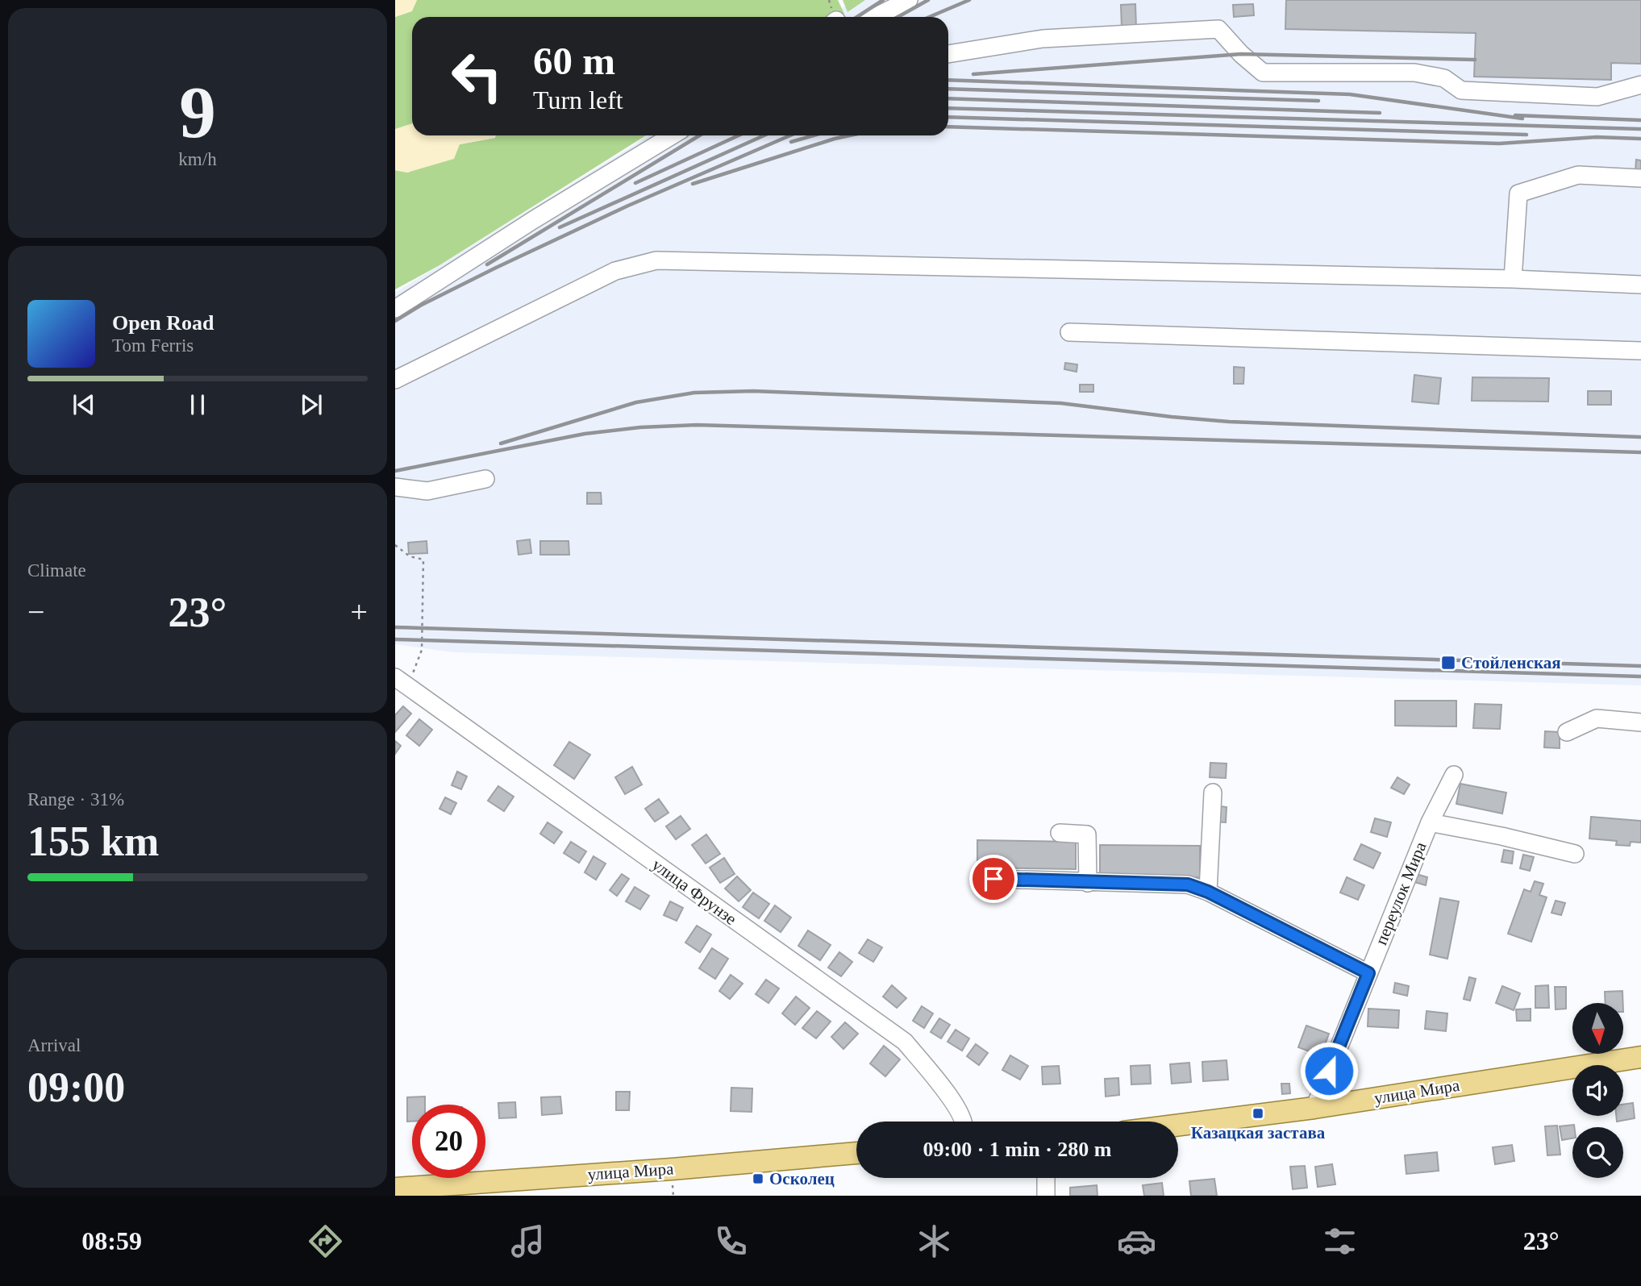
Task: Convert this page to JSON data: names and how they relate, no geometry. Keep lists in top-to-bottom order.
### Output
{
  "streets": {
    "main road": ["улица Мира"],
    "street": ["улица Фрунзе", "переулок Мира"]
  },
  "crossings": [
    ["переулок Мира", "улица Мира"]
  ],
  "places": {
    "transit": ["Стойленская", "Казацкая застава", "Осколец"]
  },
  "north": "bottom",
  "page": {
    "tile": [
      ["9", "km/h"],
      "Climate",
      ["Range · 31%", "155 km"],
      ["Arrival", "09:00"]
    ],
    "turn": ["60 m", "Turn left"],
    "song": ["Open Road", "Tom Ferris"],
    "heat": ["−", "23°", "+"],
    "limit": "20",
    "trip": "09:00 · 1 min · 280 m",
    "tabs": ["08:59", "23°"]
  }
}
